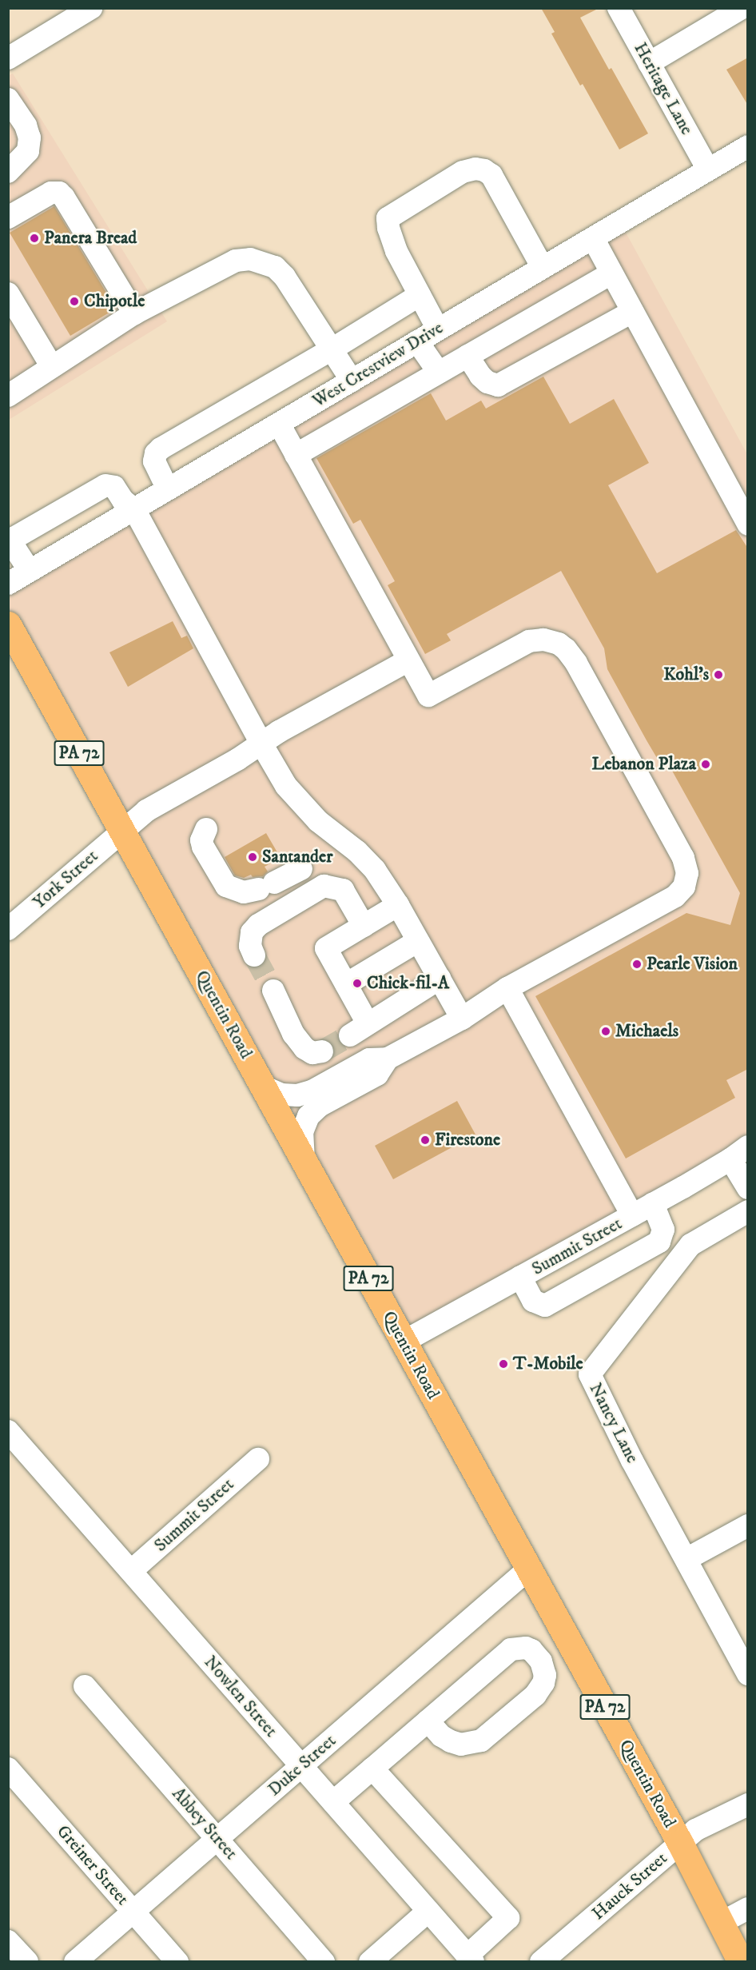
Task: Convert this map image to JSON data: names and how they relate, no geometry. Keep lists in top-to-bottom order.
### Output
{
  "streets": {
    "highway": ["PA 72", "Quentin Road"],
    "street": [
      "Heritage Lane",
      "West Crestview Drive",
      "York Street",
      "Summit Street",
      "Nancy Lane",
      "Nowlen Street",
      "Duke Street",
      "Abbey Street",
      "Greiner Street",
      "Hauck Street"
    ]
  },
  "crossings": [
    ["Heritage Lane", "West Crestview Drive"],
    ["York Street", "Quentin Road"],
    ["Quentin Road", "Summit Street"],
    ["Quentin Road", "Duke Street"],
    ["Quentin Road", "Hauck Street"],
    ["Summit Street", "Nowlen Street"],
    ["Nowlen Street", "Duke Street"],
    ["Duke Street", "Abbey Street"],
    ["Duke Street", "Greiner Street"]
  ],
  "places": [
    "Panera Bread",
    "Chipotle",
    "Kohl's",
    "Lebanon Plaza",
    "Santander",
    "Pearle Vision",
    "Chick-fil-A",
    "Michaels",
    "Firestone",
    "T-Mobile"
  ]
}
